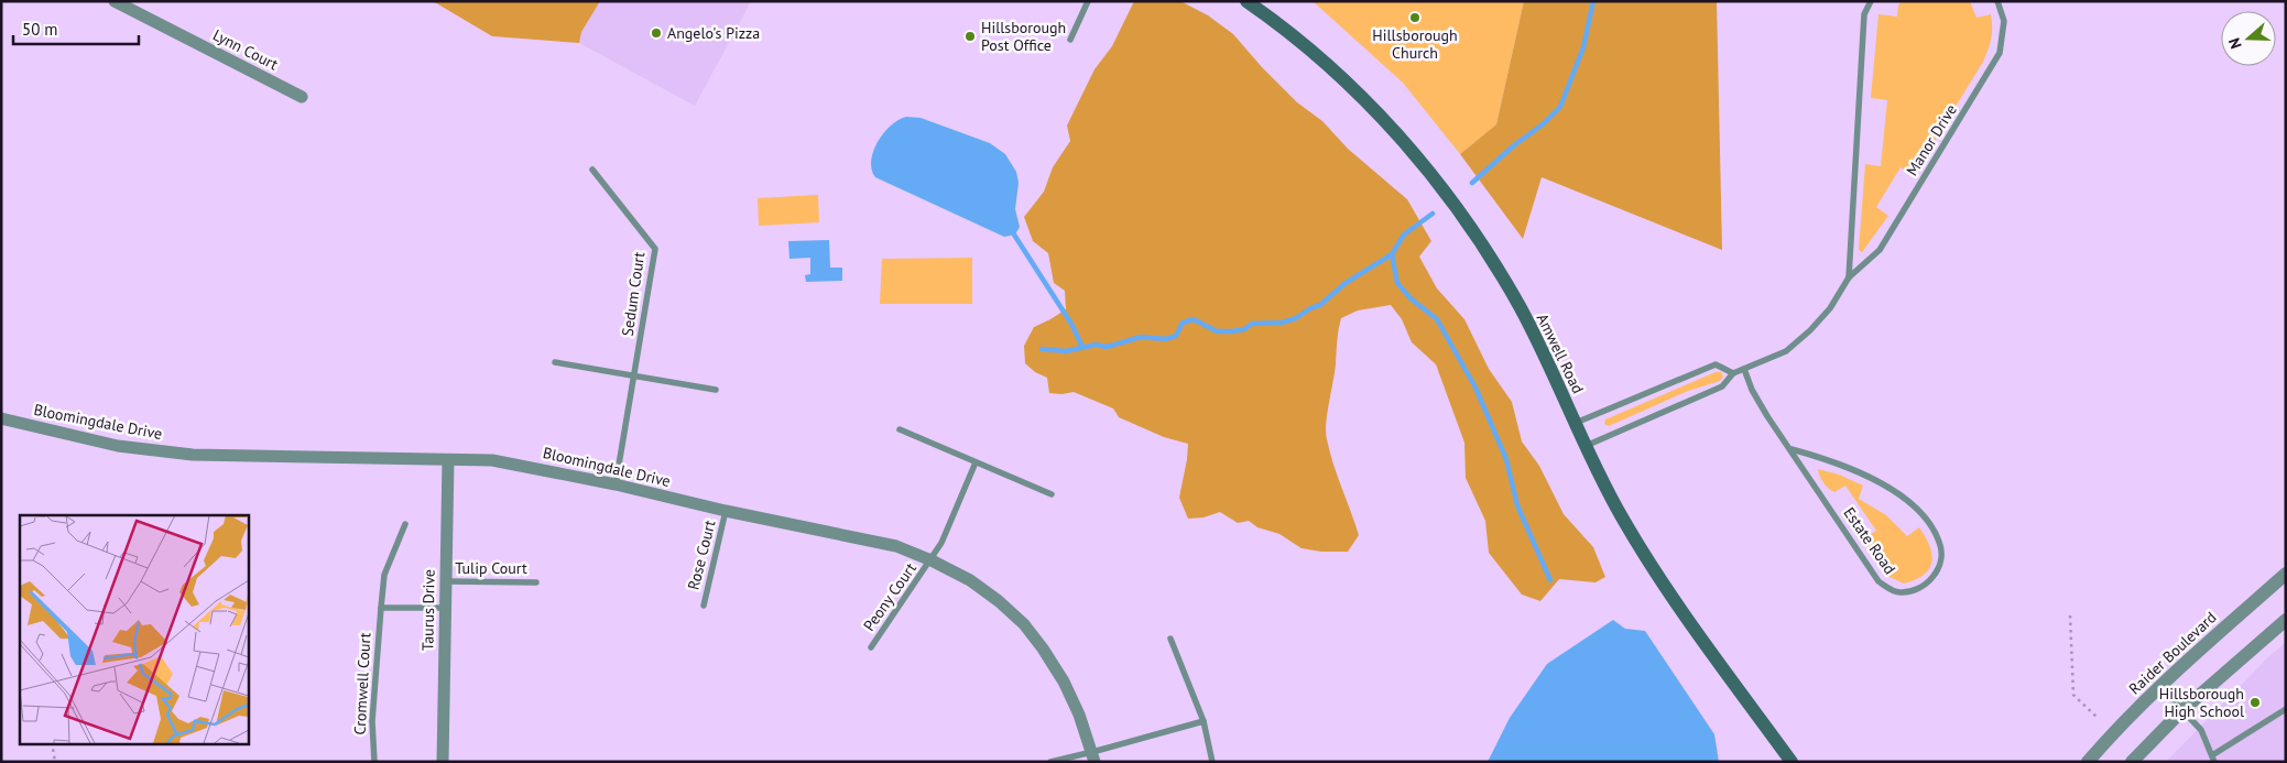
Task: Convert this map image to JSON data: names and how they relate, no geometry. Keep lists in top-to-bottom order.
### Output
{
  "streets": {
    "main road": ["Amwell Road"],
    "street": [
      "Lynn Court",
      "Bloomingdale Drive",
      "Taurus Drive",
      "Raider Boulevard"
    ],
    "lane": [
      "Manor Drive",
      "Sedum Court",
      "Estate Road",
      "Rose Court",
      "Tulip Court",
      "Peony Court",
      "Cromwell Court"
    ]
  },
  "crossings": [
    ["Manor Drive", "Amwell Road"],
    ["Manor Drive", "Estate Road"],
    ["Sedum Court", "Bloomingdale Drive"],
    ["Bloomingdale Drive", "Rose Court"],
    ["Bloomingdale Drive", "Peony Court"],
    ["Bloomingdale Drive", "Taurus Drive"],
    ["Tulip Court", "Taurus Drive"]
  ],
  "places": [
    "Hillsborough Church",
    "Angelo's Pizza",
    "Hillsborough Post Office",
    "Hillsborough High School"
  ],
  "scale_bar": "50 m",
  "north": "left"
}
